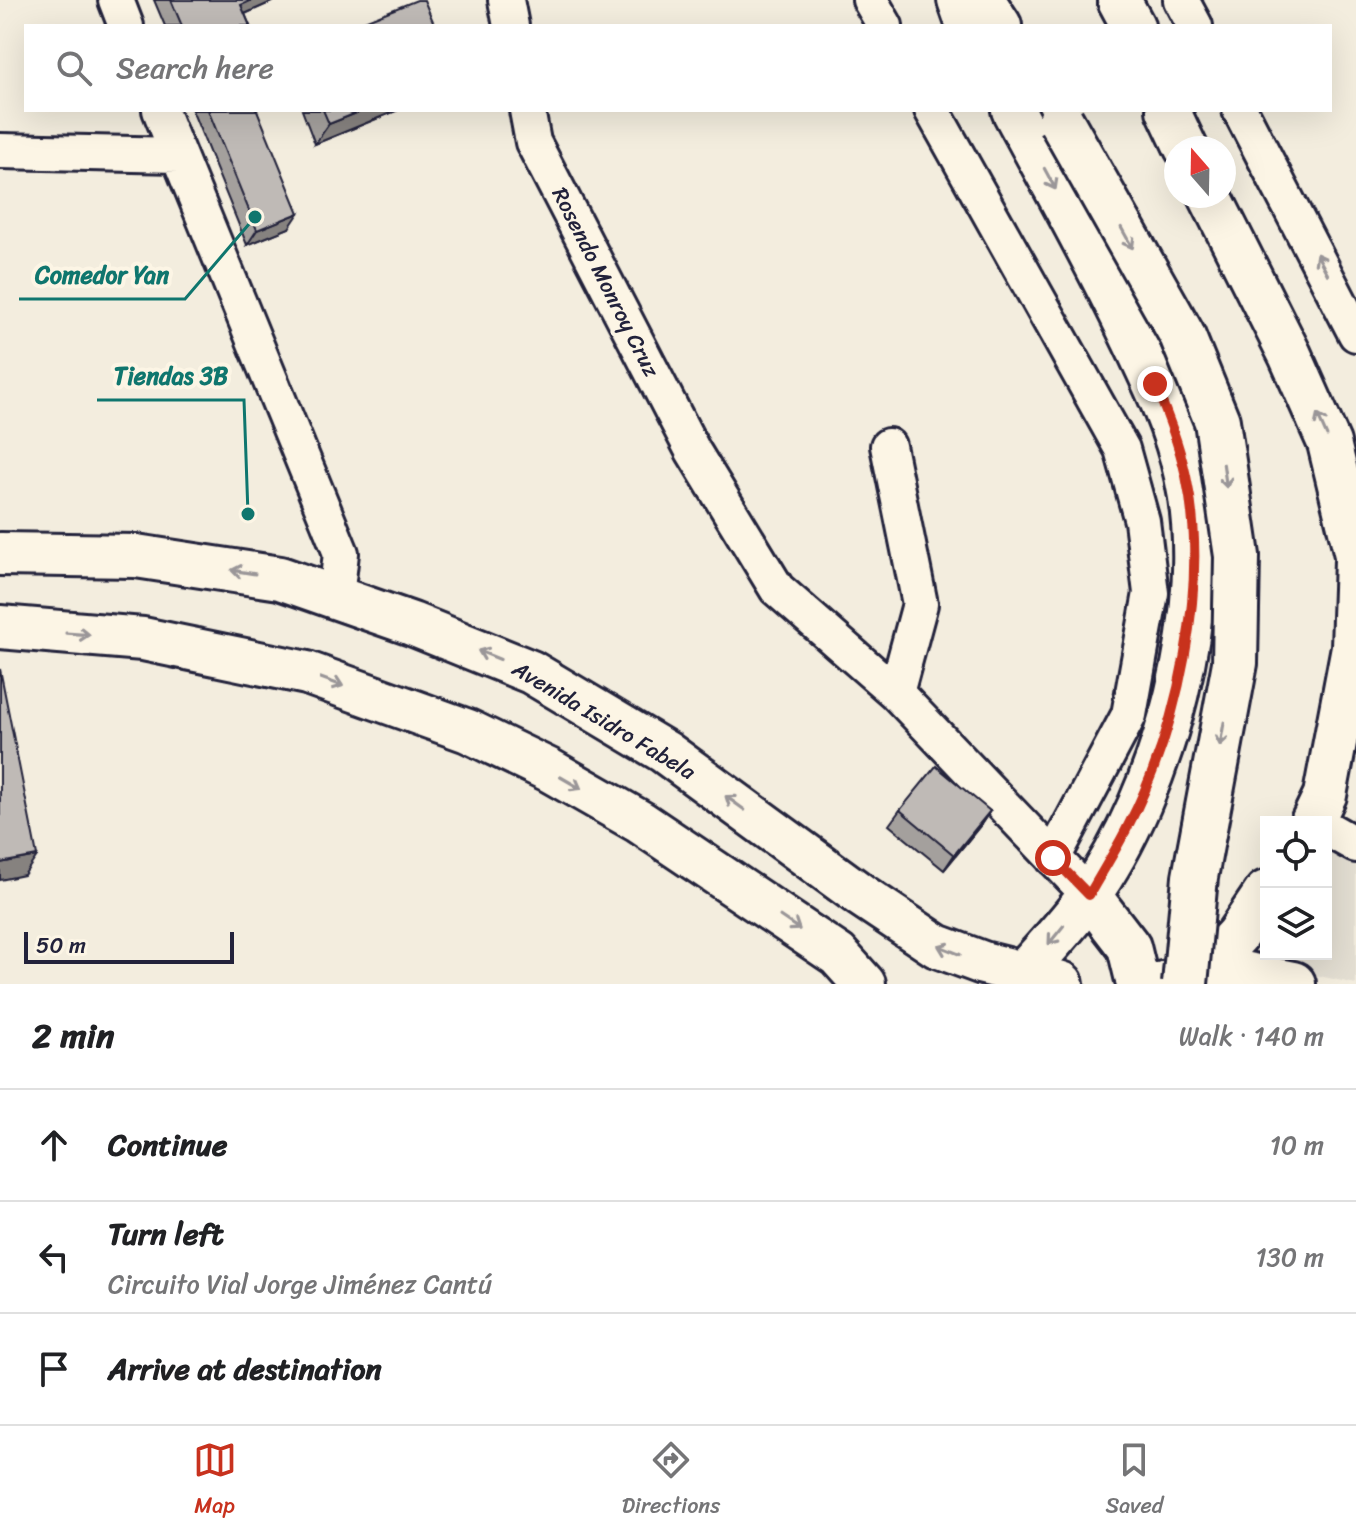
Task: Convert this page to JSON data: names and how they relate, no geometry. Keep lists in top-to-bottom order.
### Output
{
  "streets": {
    "main road": ["Avenida Isidro Fabela"],
    "street": ["Rosendo Monroy Cruz"]
  },
  "places": ["Comedor Yan", "Tiendas 3B"],
  "scale_bar": "50 m",
  "north": "top",
  "page": {
    "search": "Search here",
    "scale": "50 m",
    "heading": ["2 min", "Walk · 140 m"],
    "list": [
      ["Continue", "10 m"],
      ["Turn left", "Circuito Vial Jorge Jiménez Cantú", "130 m"],
      "Arrive at destination"
    ],
    "nav": ["Map", "Directions", "Saved"]
  }
}
